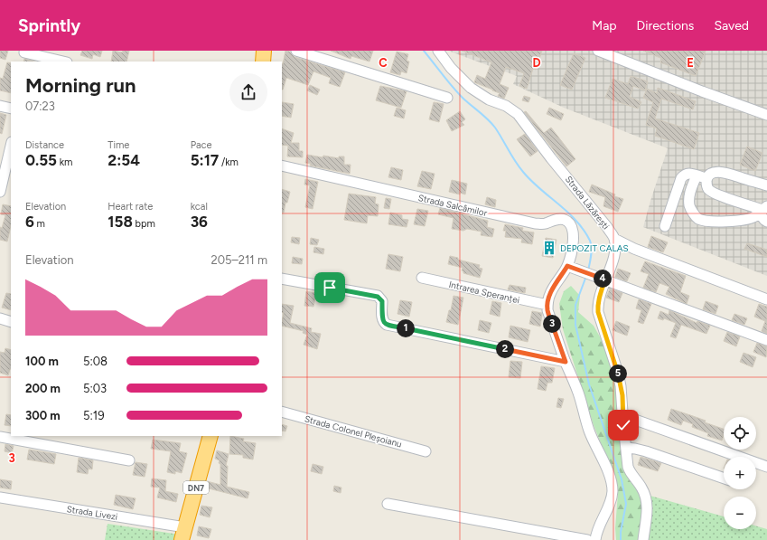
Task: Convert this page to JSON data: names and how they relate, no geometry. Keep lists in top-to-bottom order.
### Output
{
  "streets": {
    "highway": ["DN7"],
    "street": [
      "Strada Lăzărești",
      "Strada Salcâmilor",
      "Intrarea Speranței",
      "Strada Colonel Pleșoianu",
      "Strada Livezi"
    ]
  },
  "crossings": [
    ["DN7", "Strada Livezi"]
  ],
  "places": {
    "building": ["DEPOZIT CALAS"]
  },
  "page": {
    "header": "Sprintly",
    "nav": ["Map", "Directions", "Saved"],
    "heading": ["Morning run", "07:23"],
    "stats": [
      ["Distance", "0.55 km"],
      ["Time", "2:54"],
      ["Pace", "5:17 /km"],
      ["Elevation", "6 m"],
      ["Heart rate", "158 bpm"],
      ["kcal", "36"]
    ],
    "chart": ["Elevation", "205–211 m"],
    "pins": [
      "4",
      "3",
      "1",
      "2",
      "5"
    ],
    "list": [
      {
        "name": "100 m",
        "note": "5:08"
      },
      {
        "name": "200 m",
        "note": "5:03"
      },
      {
        "name": "300 m",
        "note": "5:19"
      }
    ],
    "map_buttons": ["+", "−"]
  },
  "grid": {
    "columns": ["C", "D", "E"],
    "rows": ["3"]
  }
}
